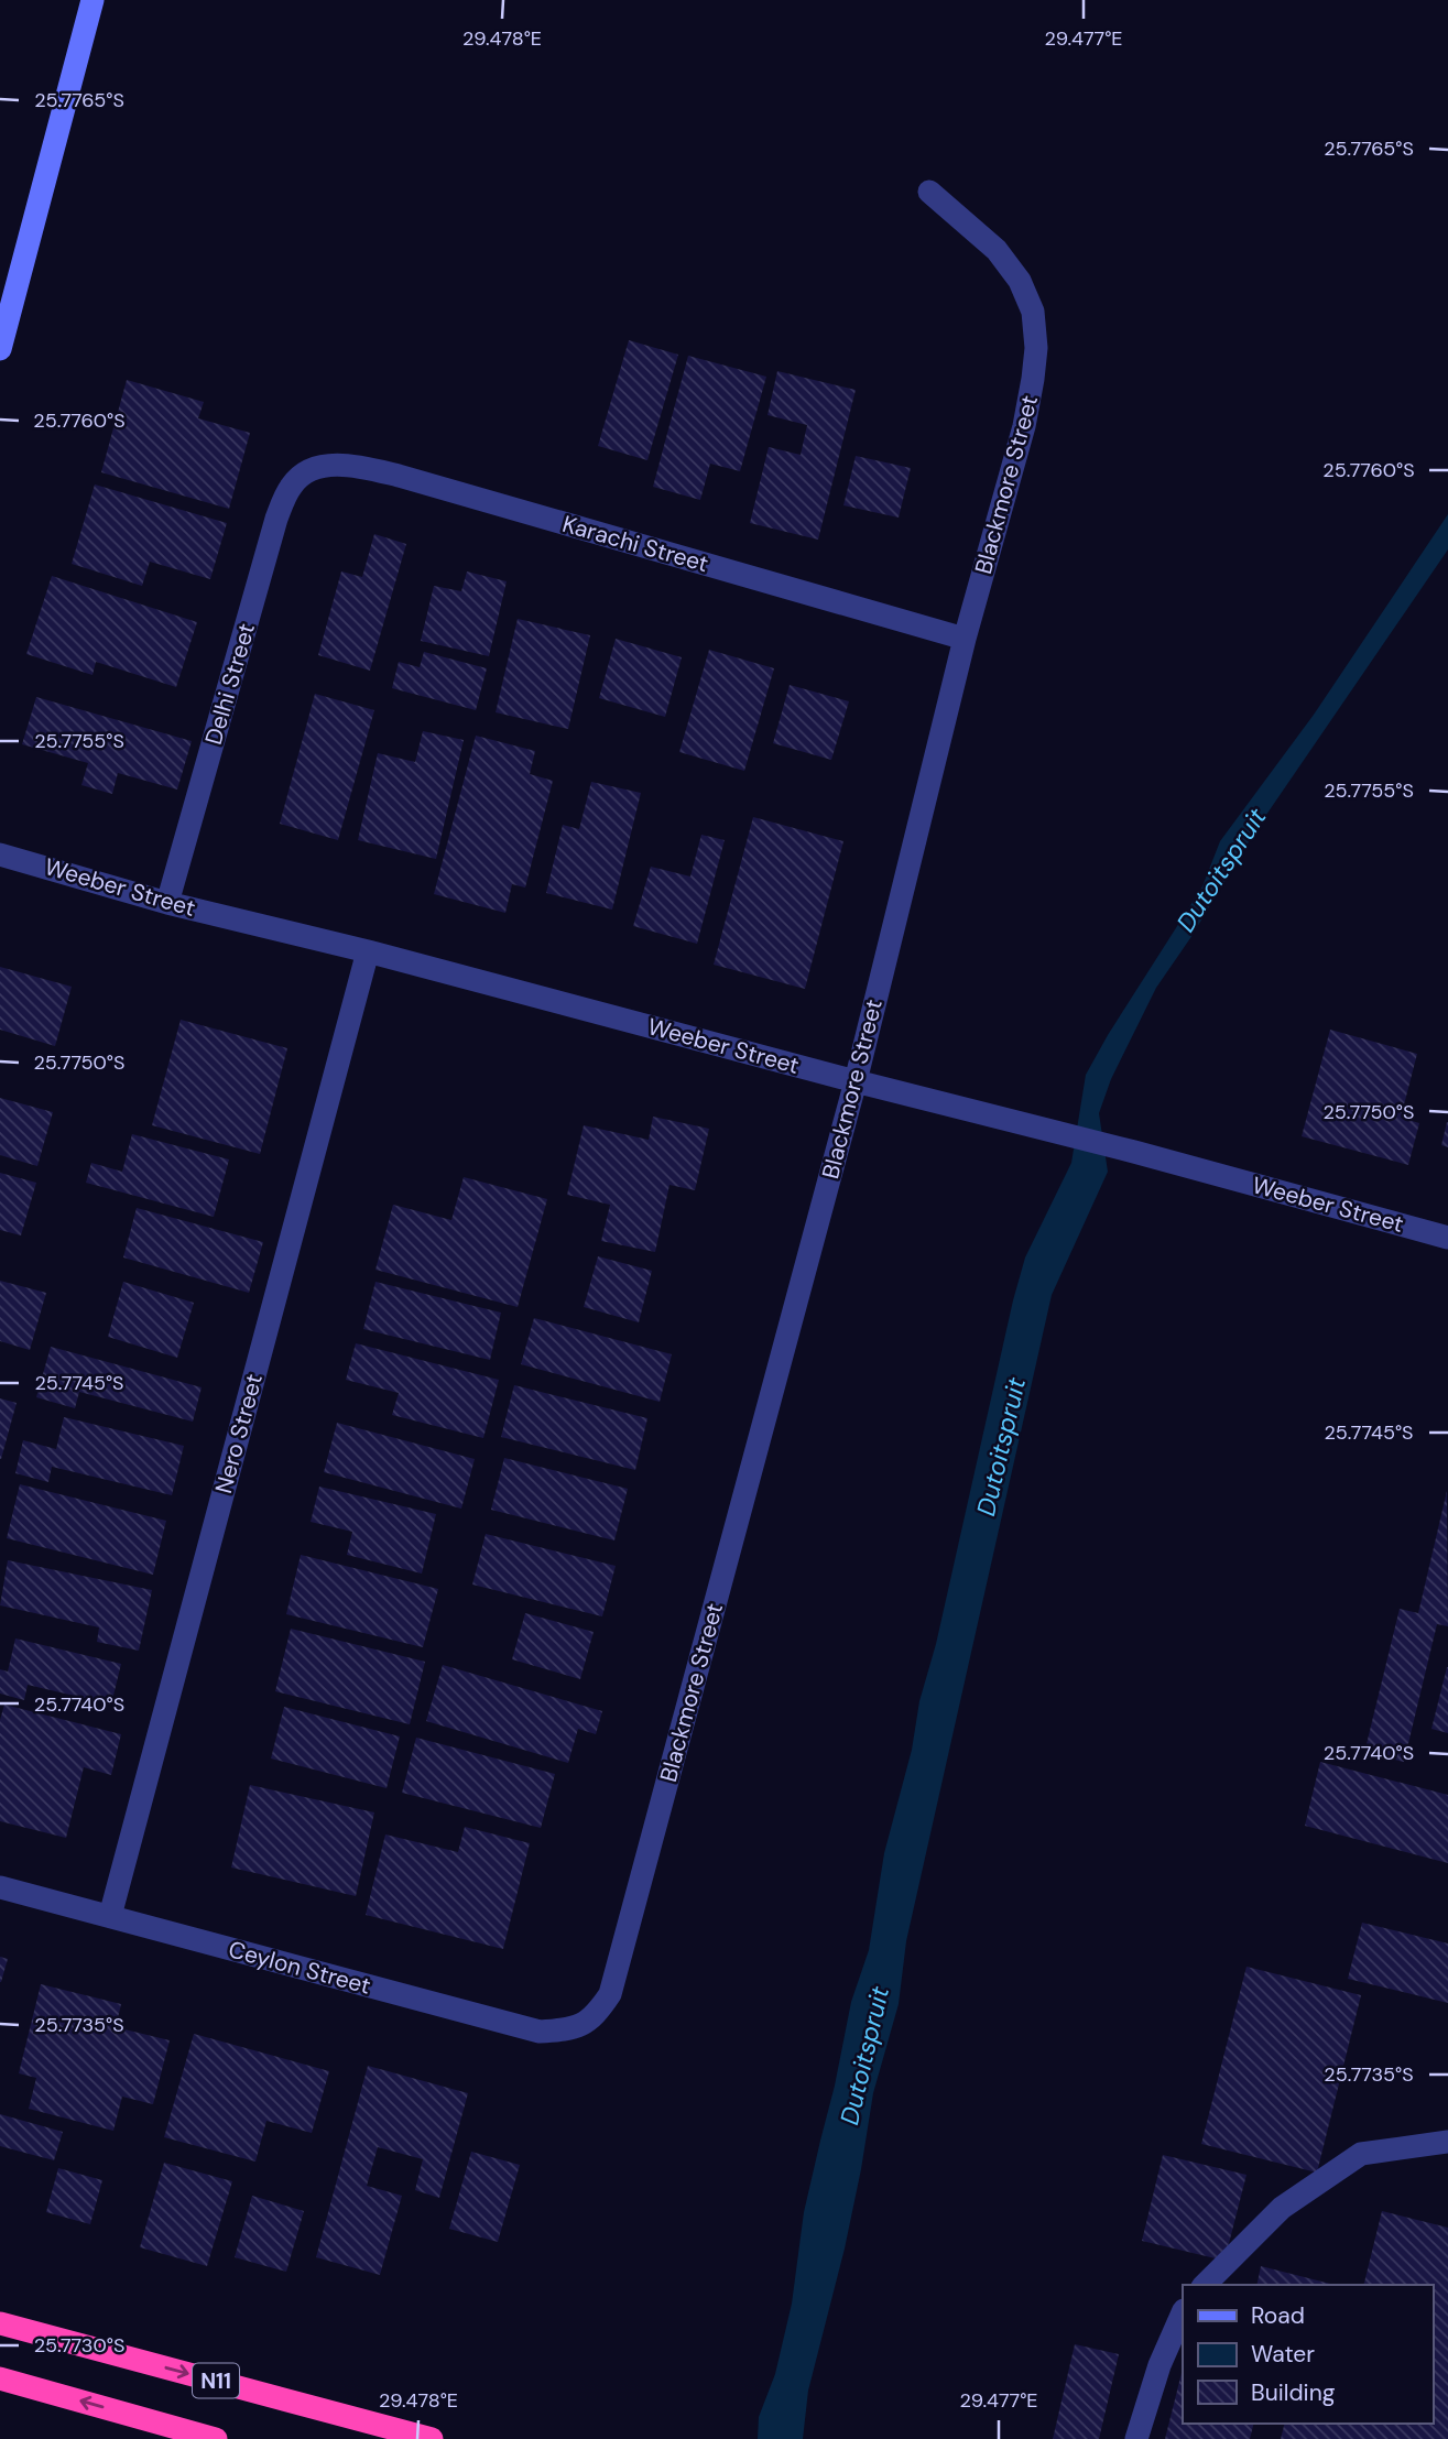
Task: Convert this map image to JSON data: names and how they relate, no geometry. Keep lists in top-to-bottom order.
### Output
{
  "streets": {
    "highway": ["N11"],
    "street": [
      "Blackmore Street",
      "Karachi Street",
      "Delhi Street",
      "Weeber Street",
      "Nero Street",
      "Ceylon Street"
    ]
  },
  "crossings": [
    ["Blackmore Street", "Karachi Street"],
    ["Blackmore Street", "Weeber Street"],
    ["Blackmore Street", "Ceylon Street"],
    ["Karachi Street", "Delhi Street"],
    ["Delhi Street", "Weeber Street"],
    ["Weeber Street", "Nero Street"],
    ["Nero Street", "Ceylon Street"]
  ],
  "water": ["Dutoitspruit"],
  "legend": ["Road", "Water", "Building"],
  "coordinates": [
    "29.478°E",
    "29.477°E",
    "25.7765°S",
    "25.7760°S",
    "25.7755°S",
    "25.7750°S",
    "25.7745°S",
    "25.7740°S",
    "25.7735°S",
    "25.7730°S"
  ]
}
